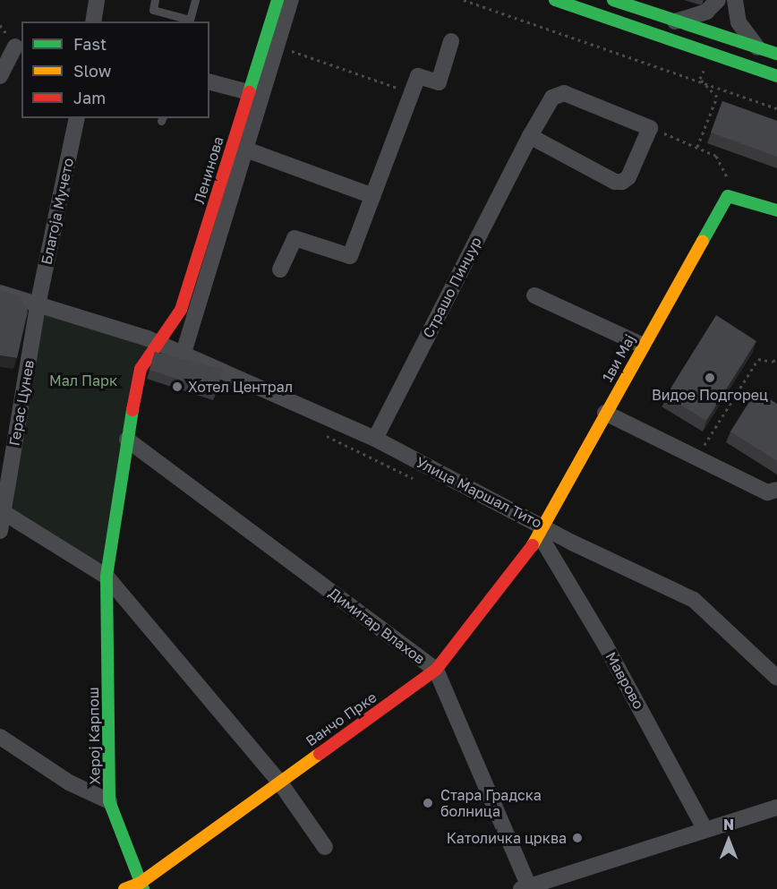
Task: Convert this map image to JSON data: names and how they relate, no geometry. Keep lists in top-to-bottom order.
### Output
{
  "streets": {
    "street": [
      "Ленинова",
      "Благоја Мучето",
      "Страшо Пинџур",
      "1ви Мај",
      "Герас Цунев",
      "Улица Маршал Тито",
      "Димитар Влахов",
      "Маврово",
      "Ванчо Прке",
      "Херој Карпош"
    ]
  },
  "crossings": [
    ["Ленинова", "Улица Маршал Тито"],
    ["Ленинова", "Димитар Влахов"],
    ["Ленинова", "Херој Карпош"],
    ["Благоја Мучето", "Герас Цунев"],
    ["Благоја Мучето", "Улица Маршал Тито"],
    ["Страшо Пинџур", "Улица Маршал Тито"],
    ["1ви Мај", "Улица Маршал Тито"],
    ["1ви Мај", "Маврово"],
    ["1ви Мај", "Ванчо Прке"],
    ["Герас Цунев", "Улица Маршал Тито"],
    ["Улица Маршал Тито", "Маврово"],
    ["Улица Маршал Тито", "Ванчо Прке"],
    ["Димитар Влахов", "Ванчо Прке"],
    ["Димитар Влахов", "Херој Карпош"],
    ["Маврово", "Ванчо Прке"],
    ["Ванчо Прке", "Херој Карпош"]
  ],
  "parks": ["Мал Парк"],
  "places": [
    "Видое Подгорец",
    "Хотел Централ",
    "Стара Градска болница",
    "Католичка црква"
  ],
  "legend": ["Fast", "Slow", "Jam"],
  "north": "top"
}
